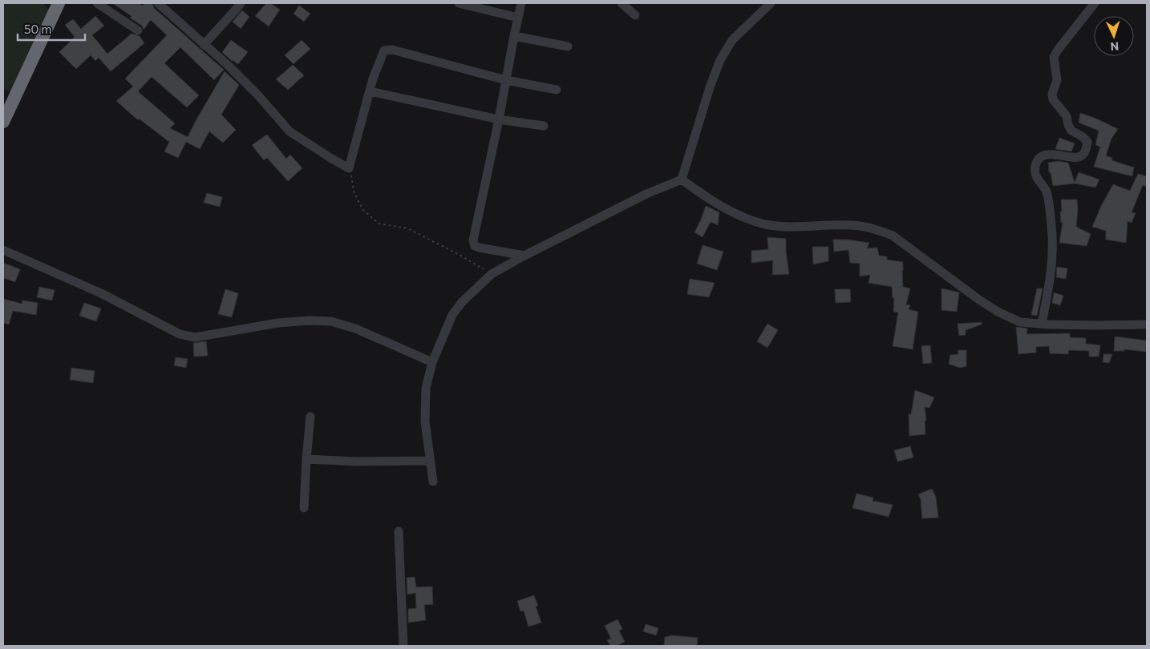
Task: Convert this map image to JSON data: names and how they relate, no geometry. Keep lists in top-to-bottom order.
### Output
{
  "scale_bar": "50 m",
  "north": "bottom"
}
